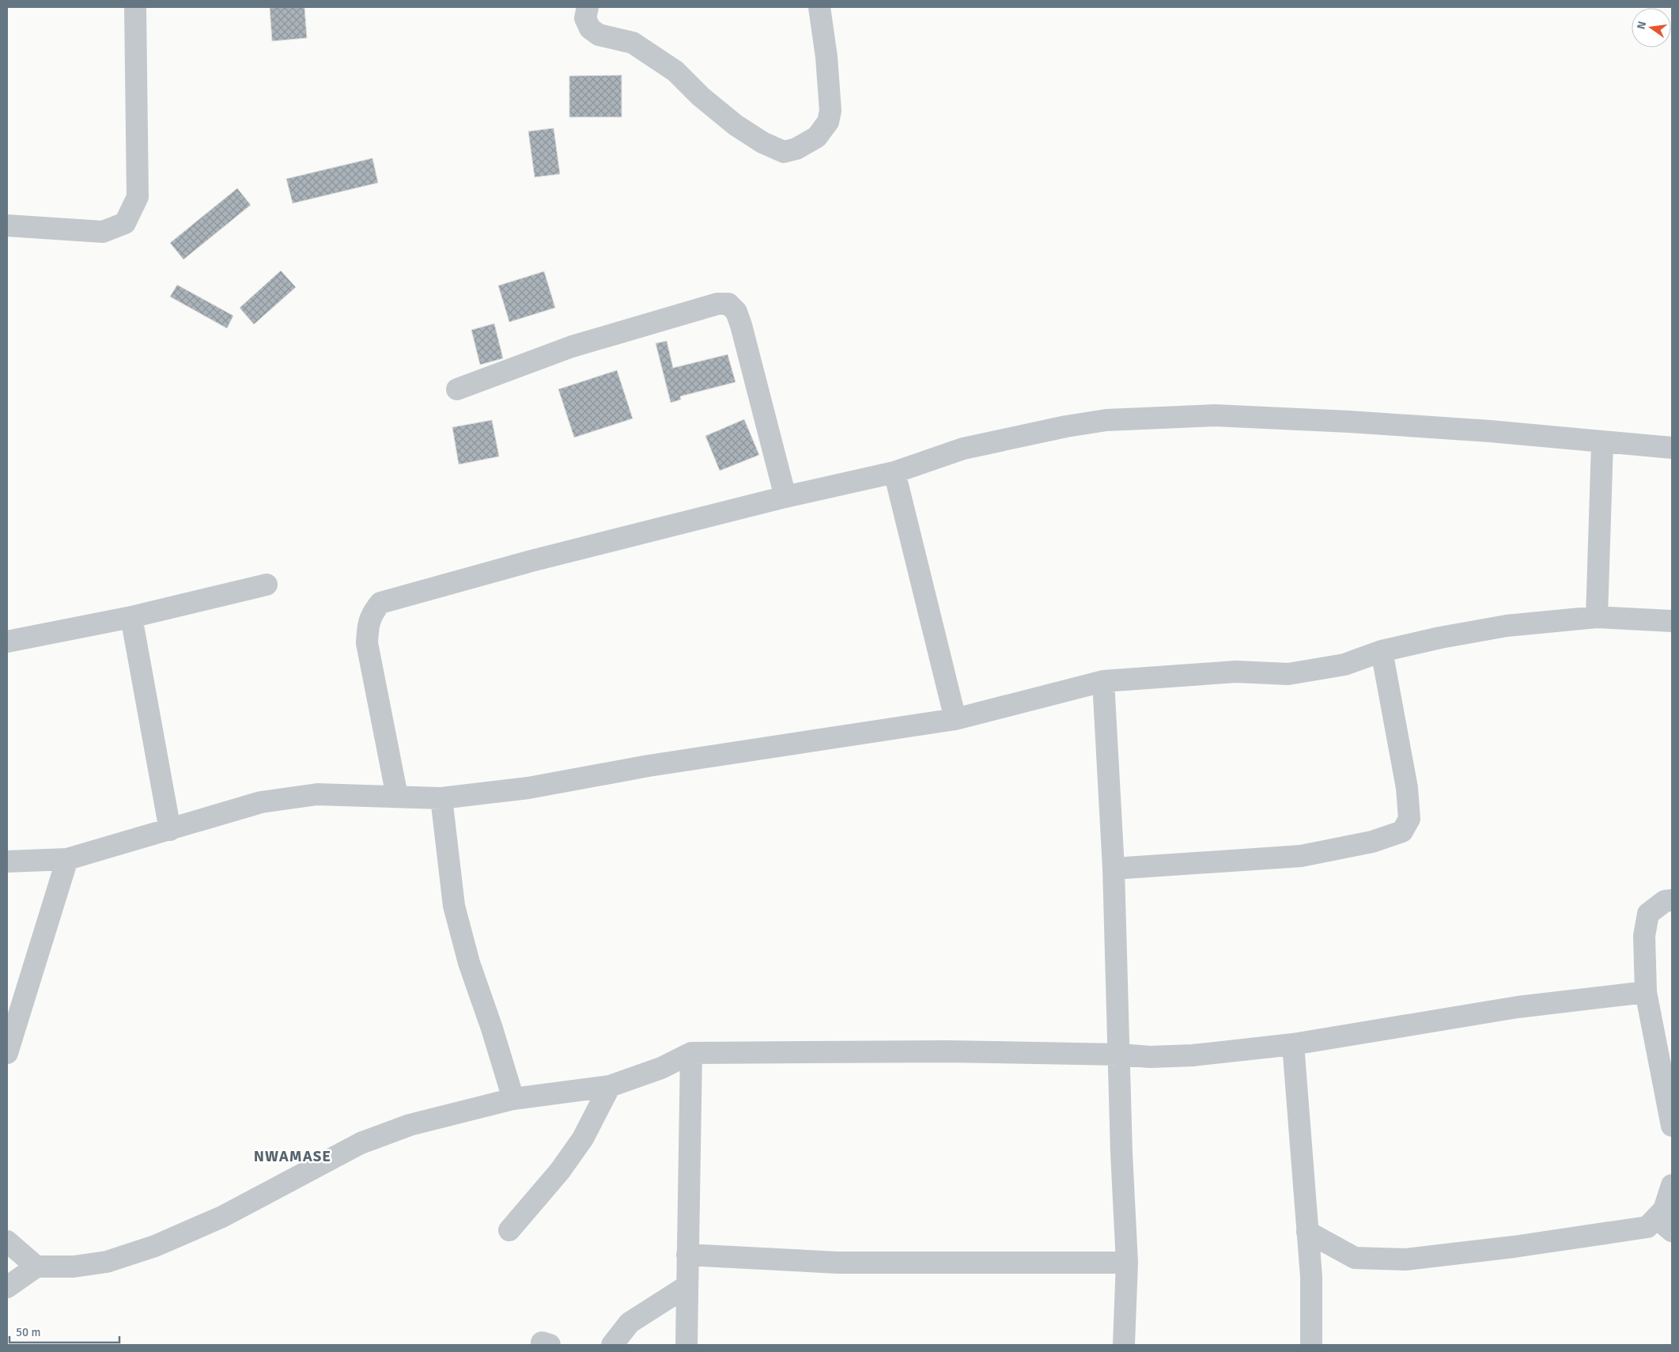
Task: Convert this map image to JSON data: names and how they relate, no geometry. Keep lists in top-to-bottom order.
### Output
{
  "districts": ["NWAMASE"],
  "scale_bar": "50 m",
  "north": "left"
}
